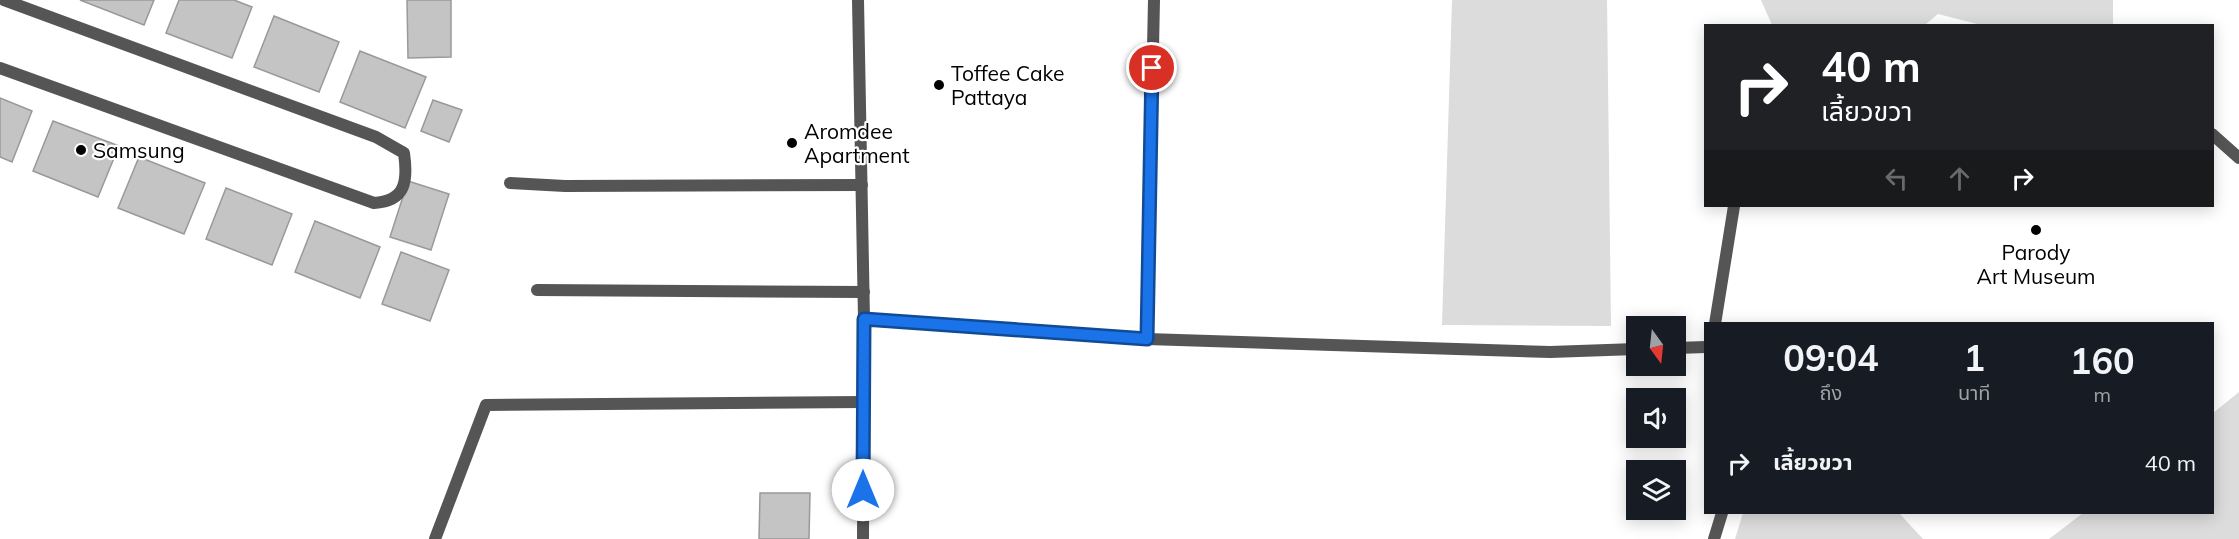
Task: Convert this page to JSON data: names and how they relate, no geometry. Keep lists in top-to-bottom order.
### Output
{
  "places": [
    "Toffee Cake Pattaya",
    "Aromdee Apartment",
    "Samsung",
    "Parody Art Museum"
  ],
  "north": "bottom",
  "page": {
    "turn": ["40 m", "เลี้ยวขวา"],
    "eta": [
      "09:04",
      "ถึง",
      "1",
      "นาที",
      "160",
      "m"
    ],
    "list": [
      {
        "name": "เลี้ยวขวา",
        "value": "40 m"
      }
    ]
  }
}
